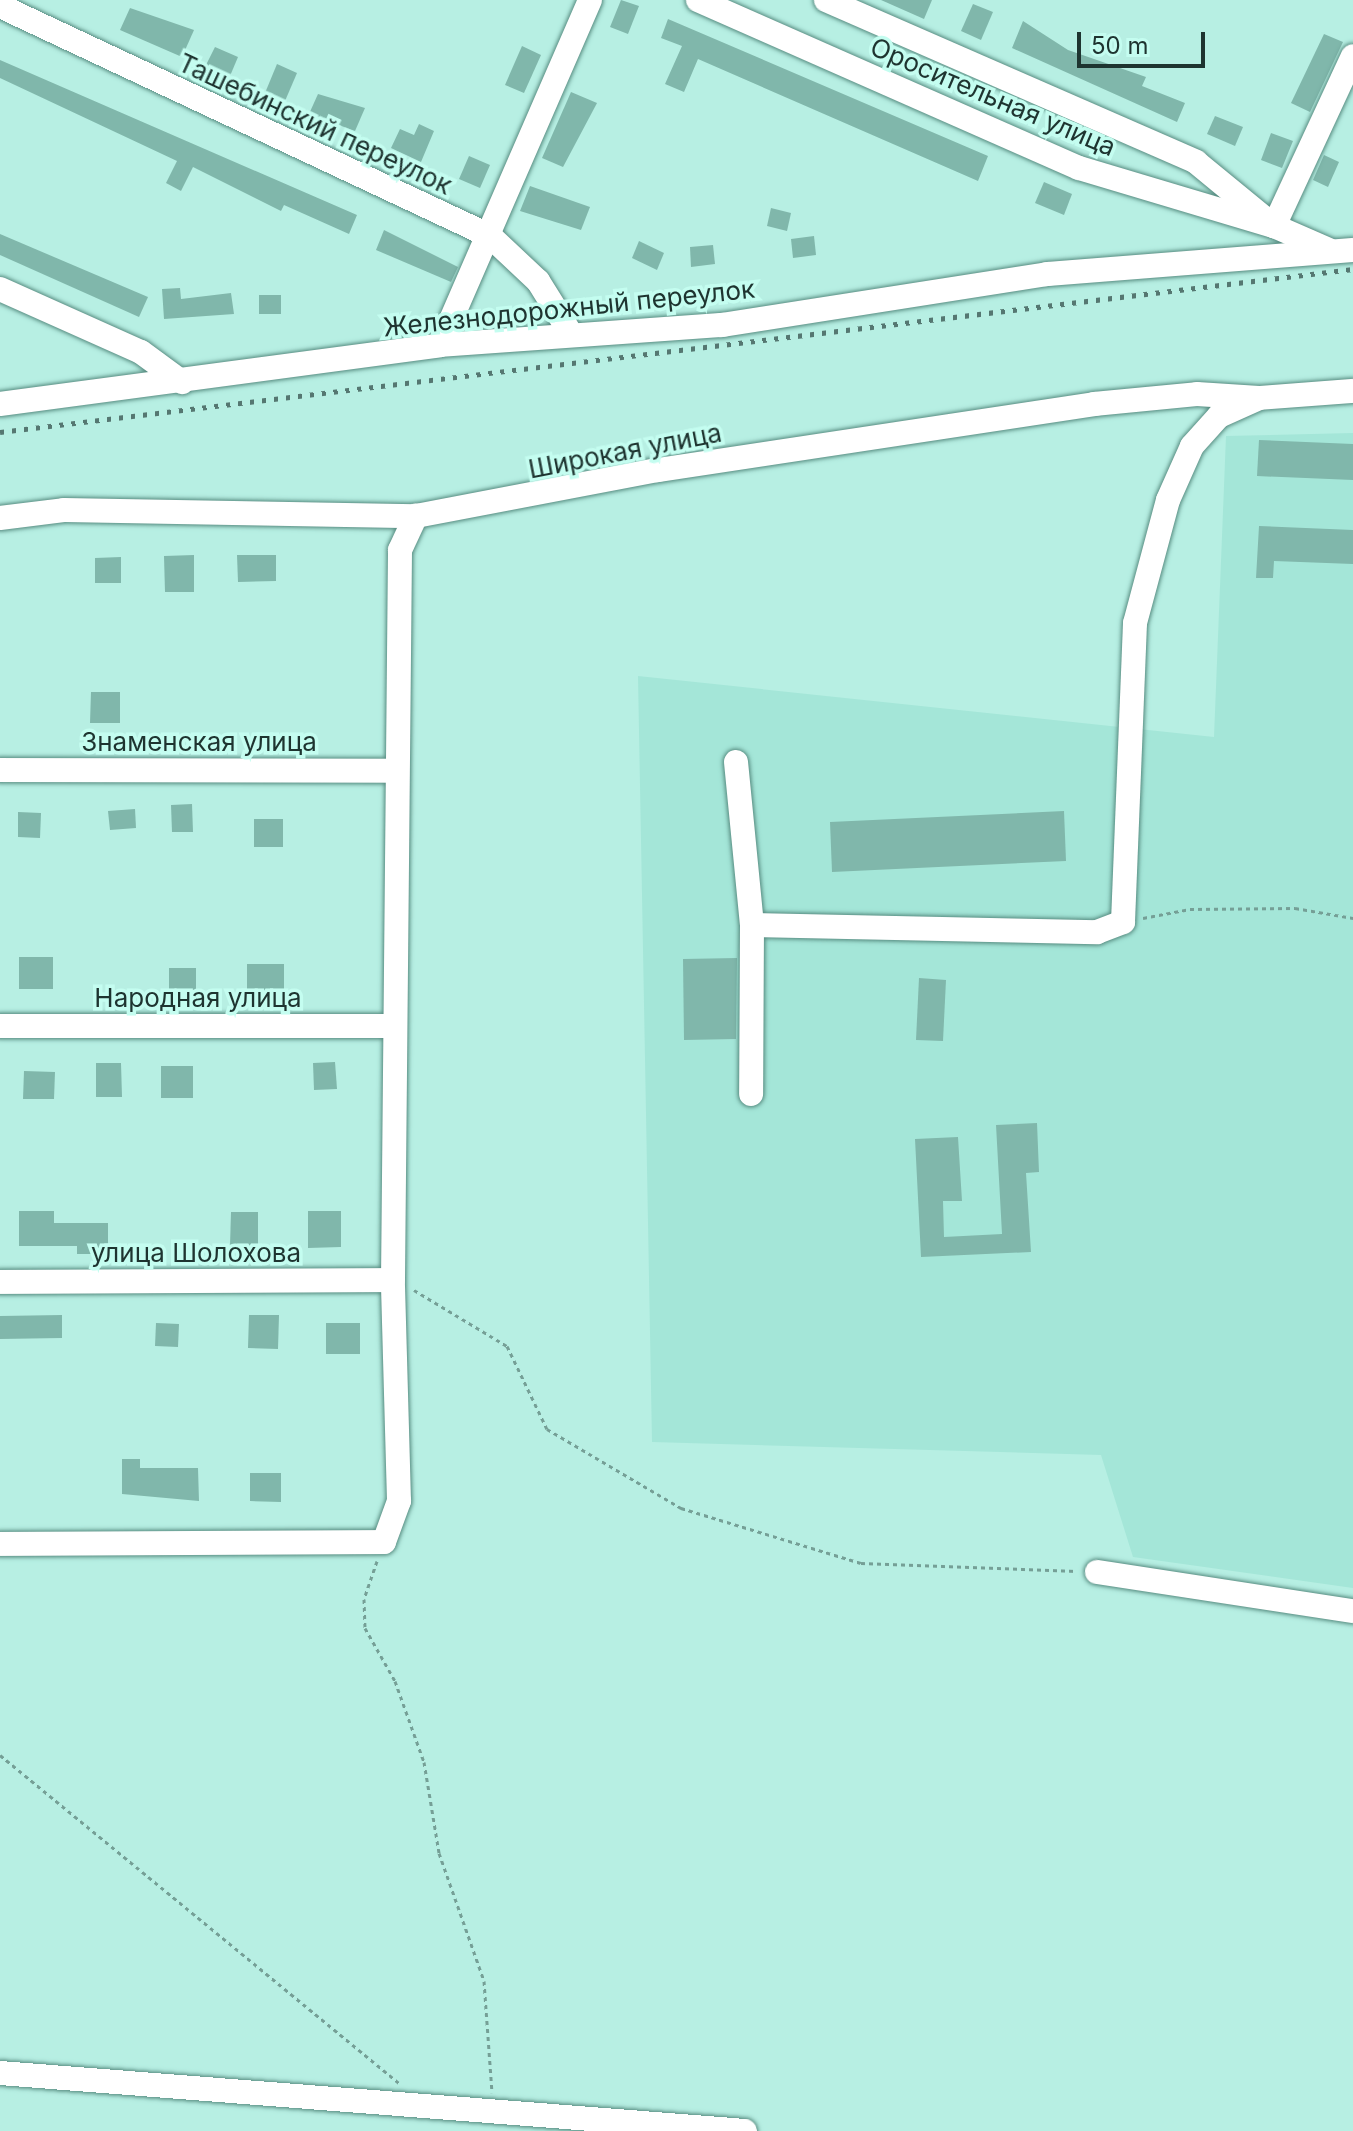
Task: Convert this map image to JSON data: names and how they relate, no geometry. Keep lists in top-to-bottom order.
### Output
{
  "streets": {
    "street": [
      "Оросительная улица",
      "Ташебинский переулок",
      "Железнодорожный переулок",
      "Широкая улица",
      "Знаменская улица",
      "Народная улица",
      "улица Шолохова"
    ]
  },
  "crossings": [
    ["Оросительная улица", "Железнодорожный переулок"],
    ["Ташебинский переулок", "Железнодорожный переулок"]
  ],
  "scale_bar": "50 m"
}
